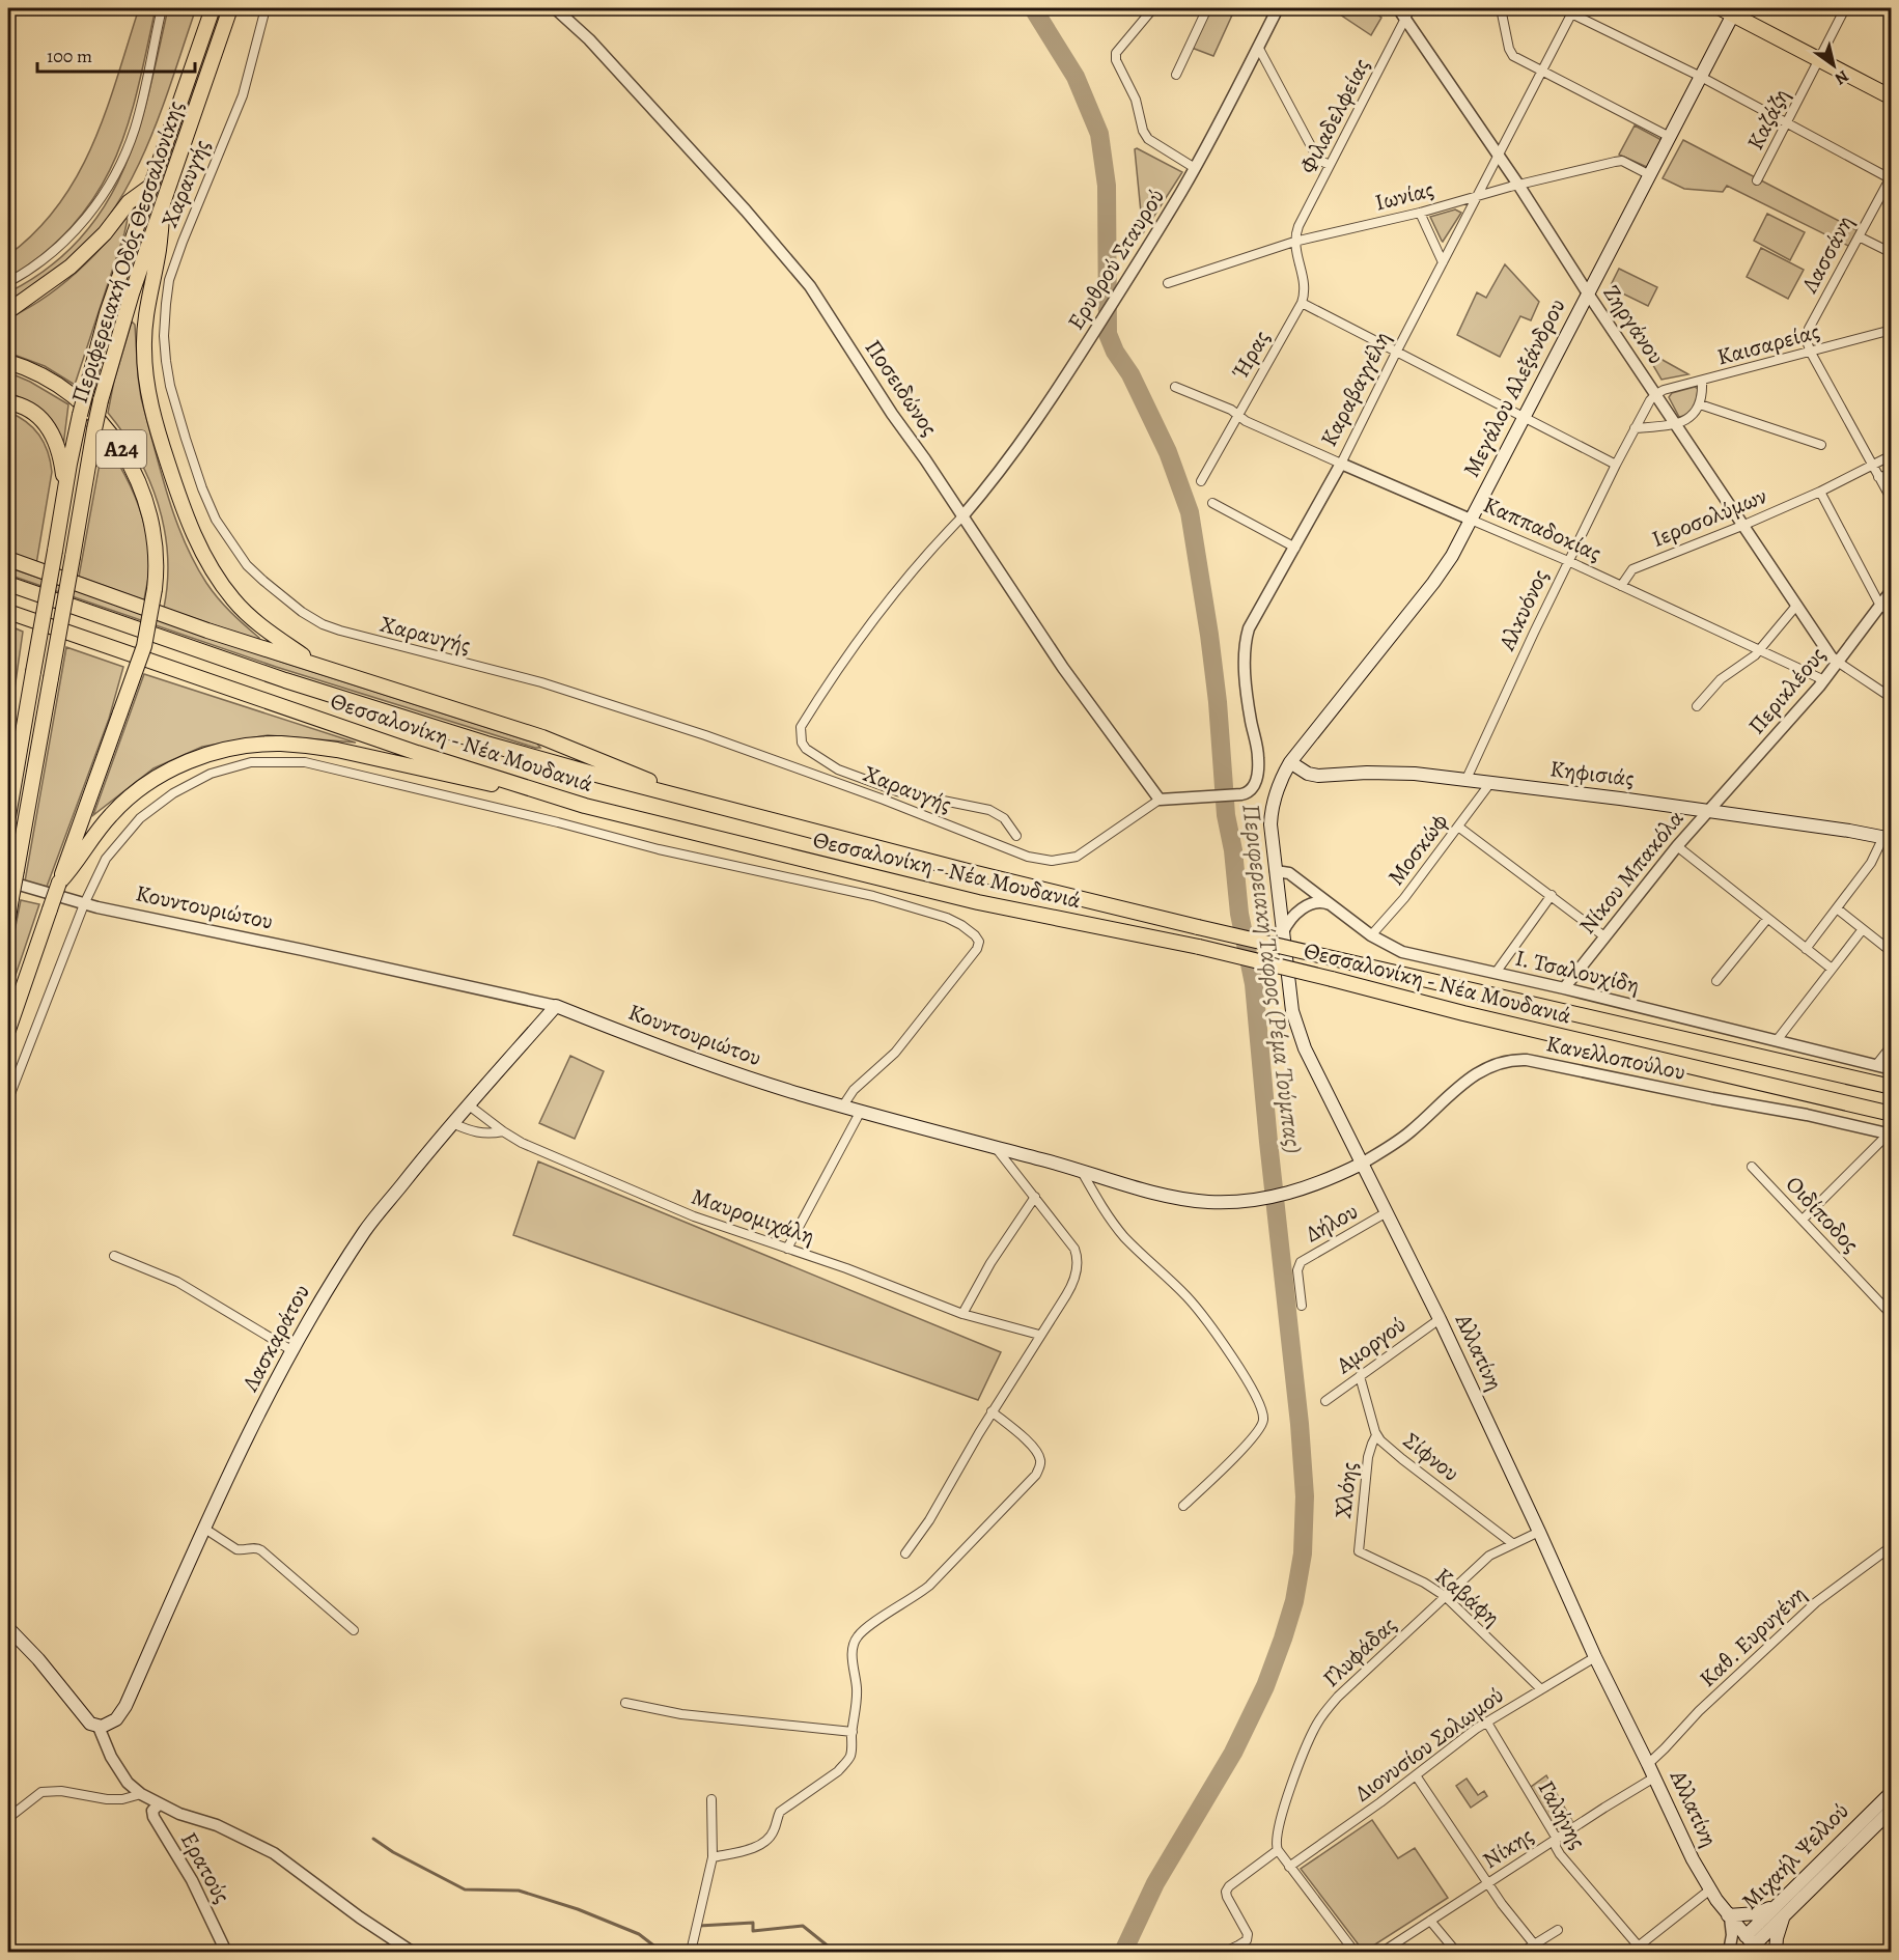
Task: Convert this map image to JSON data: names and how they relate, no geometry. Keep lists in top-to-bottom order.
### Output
{
  "streets": {
    "main road": [
      "Περιφερειακή Οδός Θεσσαλονίκης",
      "Μεγάλου Αλεξάνδρου",
      "Α24",
      "Θεσσαλονίκη - Νέα Μουδανιά",
      "Κηφισιάς",
      "Κουντουριώτου",
      "Λασκαράτου",
      "Αλλατίνη",
      "Μιχαήλ Ψελλού"
    ],
    "street": [
      "Φιλαδελφείας",
      "Καζάζη",
      "Χαραυγής",
      "Ιωνίας",
      "Λασσάνη",
      "Ερυθρού Σταυρού",
      "Ζηργάνου",
      "Καισαρείας",
      "Ήρας",
      "Ποσειδώνος",
      "Καραβαγγέλη",
      "Ιεροσολύμων",
      "Καππαδοκίας",
      "Αλκυόνος",
      "Περικλέους",
      "Μοσκώφ",
      "Νίκου Μπακόλα",
      "Ι. Τσαλουχίδη",
      "Κανελλοπούλου",
      "Οιδίποδος",
      "Μαυρομιχάλη",
      "Δήλου",
      "Αμοργού",
      "Σίφνου",
      "Χλόης",
      "Καβάφη",
      "Καθ. Ευρυγένη",
      "Γλυφάδας",
      "Διονυσίου Σολωμού",
      "Γαλήνης",
      "Νίκης",
      "Ερατούς"
    ]
  },
  "crossings": [
    ["Φιλαδελφείας", "Ιωνίας"],
    ["Φιλαδελφείας", "Ζηργάνου"],
    ["Χαραυγής", "Ποσειδώνος"],
    ["Χαραυγής", "Καραβαγγέλη"],
    ["Ιωνίας", "Ζηργάνου"],
    ["Ιωνίας", "Μεγάλου Αλεξάνδρου"],
    ["Ιωνίας", "Καραβαγγέλη"],
    ["Περιφερειακή Οδός Θεσσαλονίκης", "Κουντουριώτου"],
    ["Λασσάνη", "Καισαρείας"],
    ["Ερυθρού Σταυρού", "Ποσειδώνος"],
    ["Ζηργάνου", "Καισαρείας"],
    ["Ζηργάνου", "Μεγάλου Αλεξάνδρου"],
    ["Ζηργάνου", "Καραβαγγέλη"],
    ["Ζηργάνου", "Ιεροσολύμων"],
    ["Ζηργάνου", "Αλκυόνος"],
    ["Ζηργάνου", "Περικλέους"],
    ["Καισαρείας", "Αλκυόνος"],
    ["Ήρας", "Καππαδοκίας"],
    ["Ποσειδώνος", "Καραβαγγέλη"],
    ["Μεγάλου Αλεξάνδρου", "Καππαδοκίας"],
    ["Μεγάλου Αλεξάνδρου", "Κηφισιάς"],
    ["Μεγάλου Αλεξάνδρου", "Αλλατίνη"],
    ["Καραβαγγέλη", "Καππαδοκίας"],
    ["Ιεροσολύμων", "Καππαδοκίας"],
    ["Καππαδοκίας", "Αλκυόνος"],
    ["Καππαδοκίας", "Περικλέους"],
    ["Αλκυόνος", "Κηφισιάς"],
    ["Περικλέους", "Κηφισιάς"],
    ["Περικλέους", "Νίκου Μπακόλα"],
    ["Κηφισιάς", "Μοσκώφ"],
    ["Κηφισιάς", "Νίκου Μπακόλα"],
    ["Κηφισιάς", "Αλλατίνη"],
    ["Μοσκώφ", "Ι. Τσαλουχίδη"],
    ["Νίκου Μπακόλα", "Ι. Τσαλουχίδη"],
    ["Κουντουριώτου", "Κανελλοπούλου"],
    ["Κουντουριώτου", "Λασκαράτου"],
    ["Κουντουριώτου", "Αλλατίνη"],
    ["Ι. Τσαλουχίδη", "Αλλατίνη"],
    ["Κανελλοπούλου", "Αλλατίνη"],
    ["Μαυρομιχάλη", "Λασκαράτου"],
    ["Δήλου", "Αλλατίνη"],
    ["Αμοργού", "Αλλατίνη"],
    ["Αμοργού", "Σίφνου"],
    ["Αλλατίνη", "Καθ. Ευρυγένη"],
    ["Αλλατίνη", "Γλυφάδας"],
    ["Αλλατίνη", "Διονυσίου Σολωμού"],
    ["Αλλατίνη", "Νίκης"],
    ["Αλλατίνη", "Μιχαήλ Ψελλού"],
    ["Σίφνου", "Χλόης"],
    ["Σίφνου", "Γλυφάδας"],
    ["Χλόης", "Καβάφη"],
    ["Καβάφη", "Γλυφάδας"],
    ["Καβάφη", "Διονυσίου Σολωμού"],
    ["Διονυσίου Σολωμού", "Γαλήνης"],
    ["Γαλήνης", "Νίκης"]
  ],
  "water": ["Περιφερειακή Τάφρος (Ρέμα Τούμπας)"],
  "scale_bar": "100 m",
  "north": "bottom right"
}
